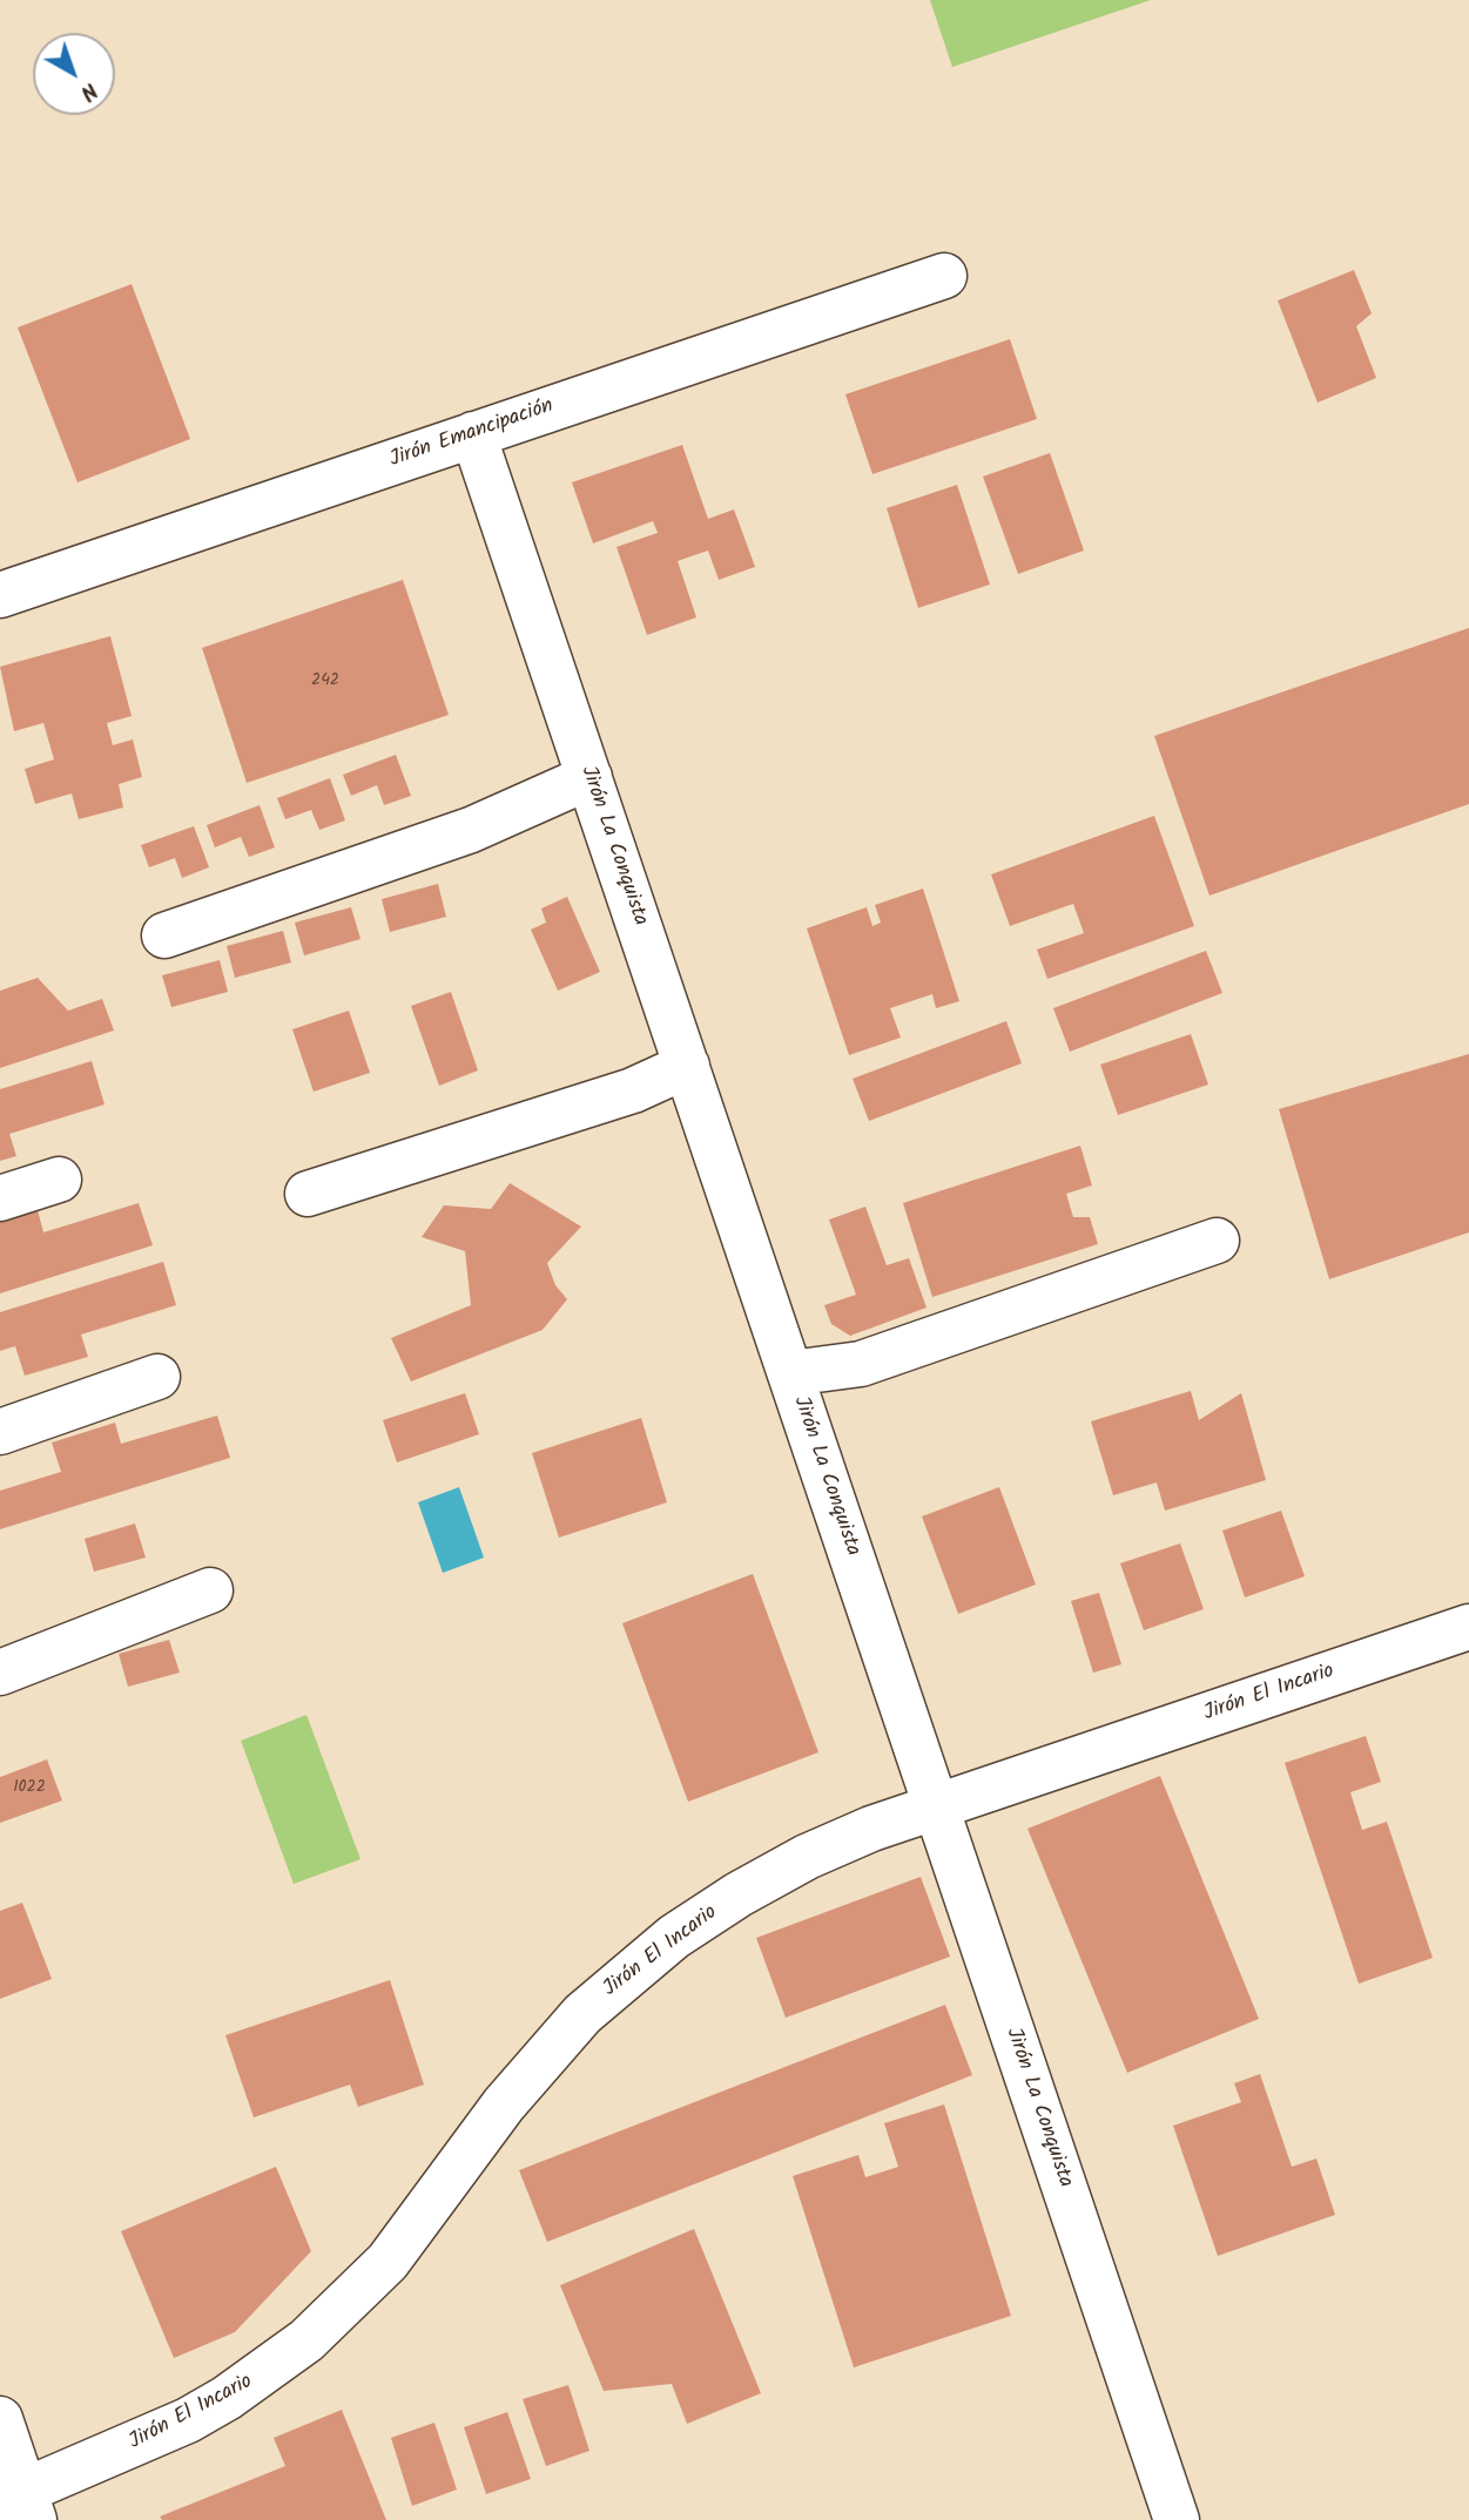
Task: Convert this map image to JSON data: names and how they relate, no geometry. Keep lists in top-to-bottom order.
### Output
{
  "streets": {
    "street": ["Jirón Emancipación", "Jirón La Conquista", "Jirón El Incario"]
  },
  "crossings": [
    ["Jirón Emancipación", "Jirón La Conquista"],
    ["Jirón La Conquista", "Jirón El Incario"]
  ],
  "house_numbers": ["242", "1022"],
  "north": "bottom right"
}
